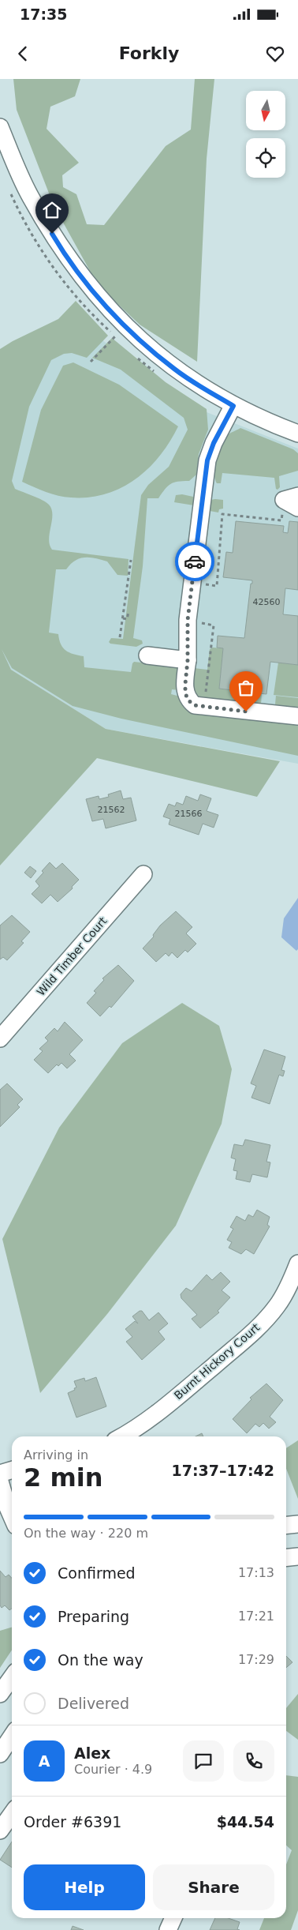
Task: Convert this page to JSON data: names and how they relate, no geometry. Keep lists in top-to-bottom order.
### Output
{
  "streets": {
    "street": ["Wild Timber Court", "Burnt Hickory Court"]
  },
  "house_numbers": ["42560", "21562", "21566"],
  "north": "bottom",
  "page": {
    "status": "17:35",
    "header": "Forkly",
    "heading": ["2 min", "Arriving in", "17:37–17:42"],
    "panel": [
      "Alex",
      "Courier · 4.9",
      "Order #6391",
      "$44.54"
    ],
    "bar": "On the way · 220 m",
    "list": [
      ["Confirmed", "17:13"],
      ["Preparing", "17:21"],
      ["On the way", "17:29"],
      "Delivered"
    ],
    "round": "A",
    "buttons": ["Help", "Share"]
  }
}
